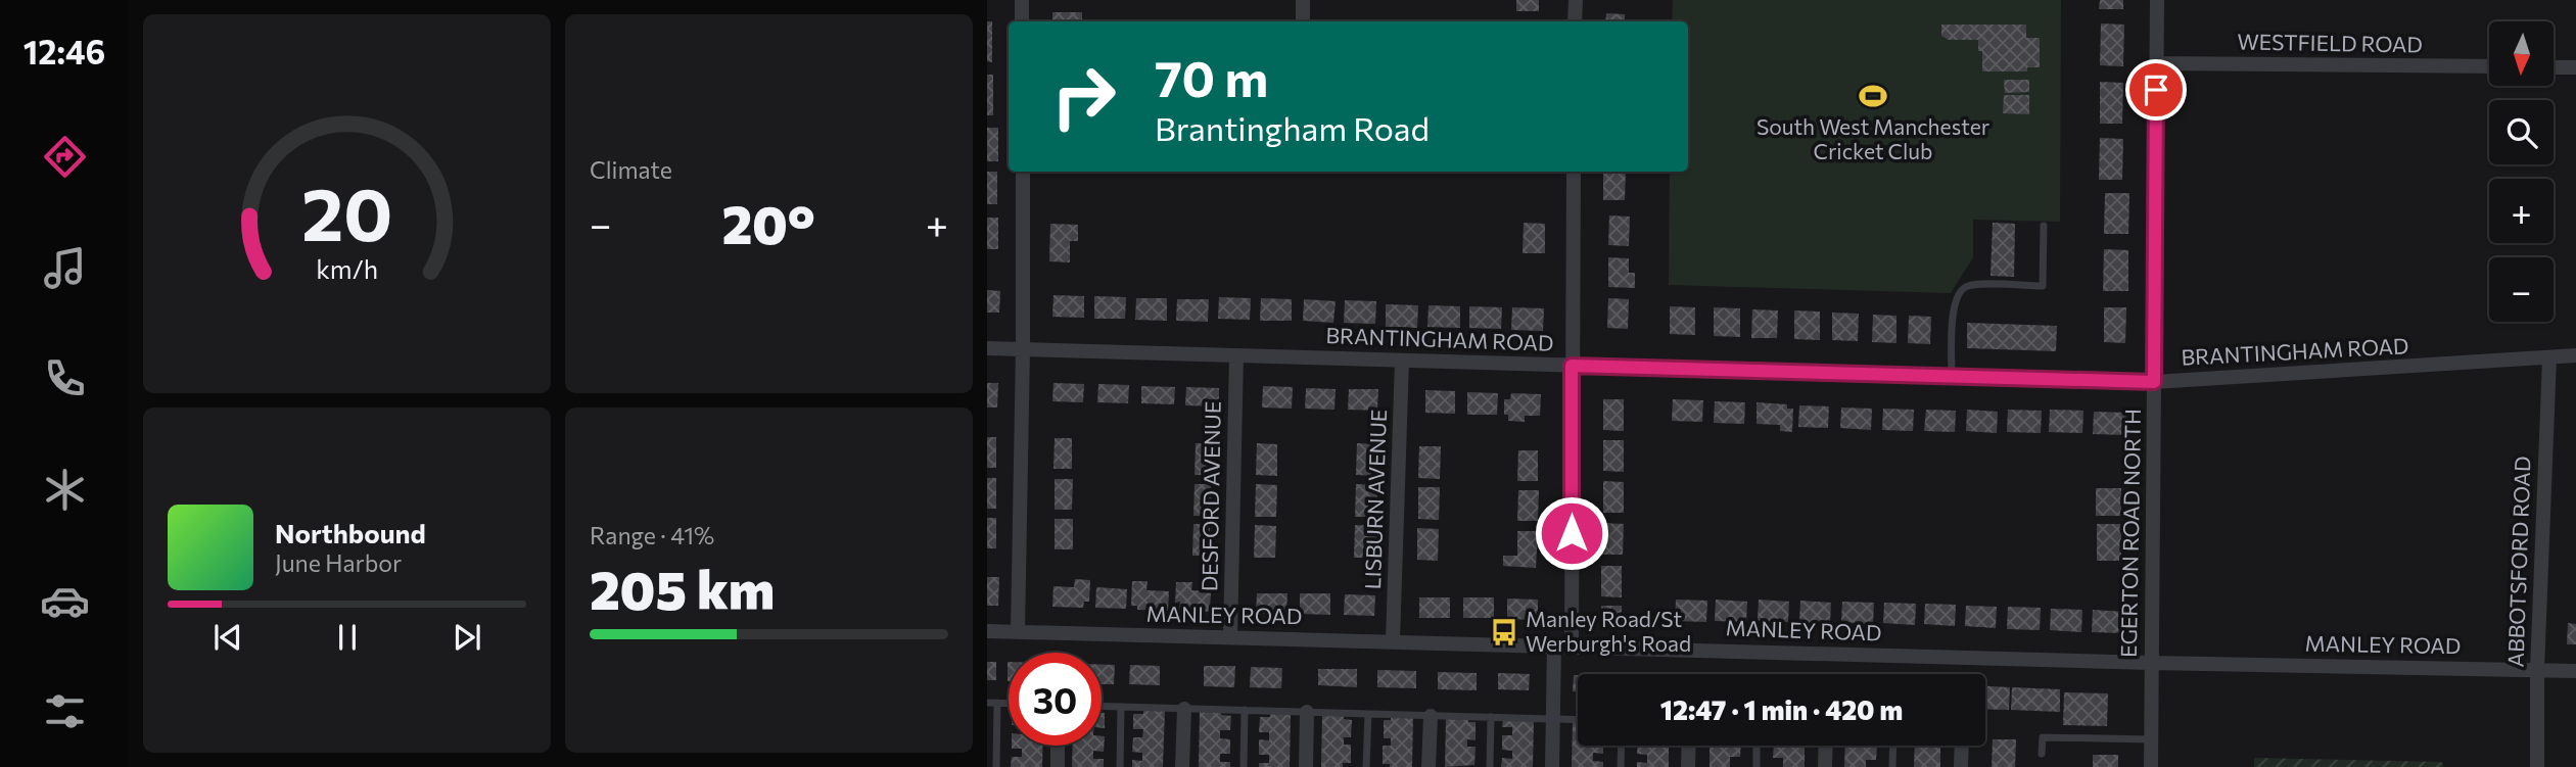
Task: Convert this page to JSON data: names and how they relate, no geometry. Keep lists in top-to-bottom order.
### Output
{
  "streets": {
    "street": [
      "WESTFIELD ROAD",
      "BRANTINGHAM ROAD",
      "DESFORD AVENUE",
      "LISBURN AVENUE",
      "EGERTON ROAD NORTH",
      "ABBOTSFORD ROAD",
      "MANLEY ROAD"
    ]
  },
  "crossings": [
    ["WESTFIELD ROAD", "EGERTON ROAD NORTH"],
    ["BRANTINGHAM ROAD", "DESFORD AVENUE"],
    ["BRANTINGHAM ROAD", "LISBURN AVENUE"],
    ["BRANTINGHAM ROAD", "EGERTON ROAD NORTH"],
    ["BRANTINGHAM ROAD", "ABBOTSFORD ROAD"],
    ["DESFORD AVENUE", "MANLEY ROAD"],
    ["LISBURN AVENUE", "MANLEY ROAD"],
    ["EGERTON ROAD NORTH", "MANLEY ROAD"],
    ["ABBOTSFORD ROAD", "MANLEY ROAD"]
  ],
  "places": {
    "sports": ["South West Manchester Cricket Club"],
    "bus stop": ["Manley Road/St Werburgh's Road"]
  },
  "north": "bottom",
  "page": {
    "tabs": "12:46",
    "tile": [
      "Climate",
      ["Range · 41%", "205 km"]
    ],
    "map_buttons": ["+", "−"],
    "turn": ["70 m", "Brantingham Road"],
    "heat": ["−", "20°", "+"],
    "song": ["Northbound", "June Harbor"],
    "limit": "30",
    "trip": "12:47 · 1 min · 420 m",
    "gauge": ["20", "km/h"]
  }
}
